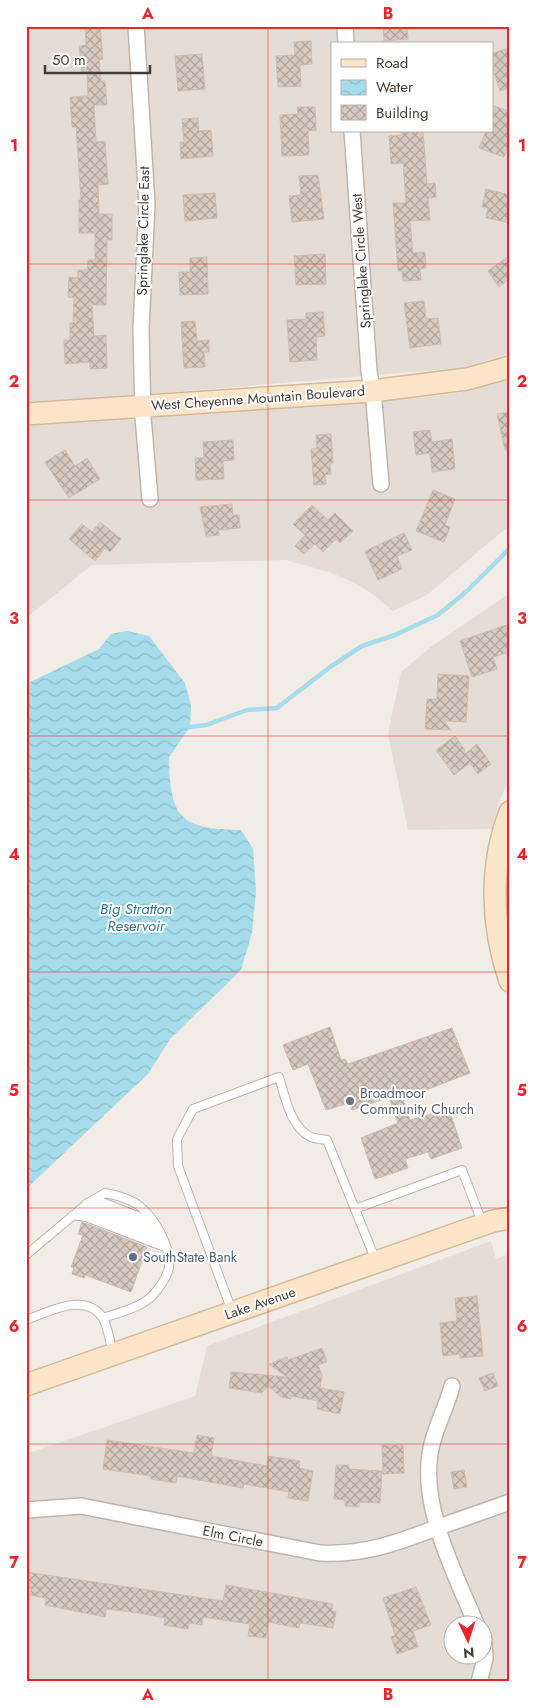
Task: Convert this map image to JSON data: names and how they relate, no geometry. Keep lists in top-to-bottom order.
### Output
{
  "streets": {
    "street": [
      "Springlake Circle East",
      "Springlake Circle West",
      "West Cheyenne Mountain Boulevard",
      "Lake Avenue",
      "Elm Circle"
    ]
  },
  "crossings": [
    ["Springlake Circle East", "West Cheyenne Mountain Boulevard"],
    ["Springlake Circle West", "West Cheyenne Mountain Boulevard"]
  ],
  "water": ["Big Stratton Reservoir"],
  "places": ["Broadmoor Community Church", "SouthState Bank"],
  "legend": ["Road", "Water", "Building"],
  "scale_bar": "50 m",
  "north": "bottom",
  "grid": {
    "columns": ["A", "B"],
    "rows": [
      "1",
      "2",
      "3",
      "4",
      "5",
      "6",
      "7"
    ]
  }
}
